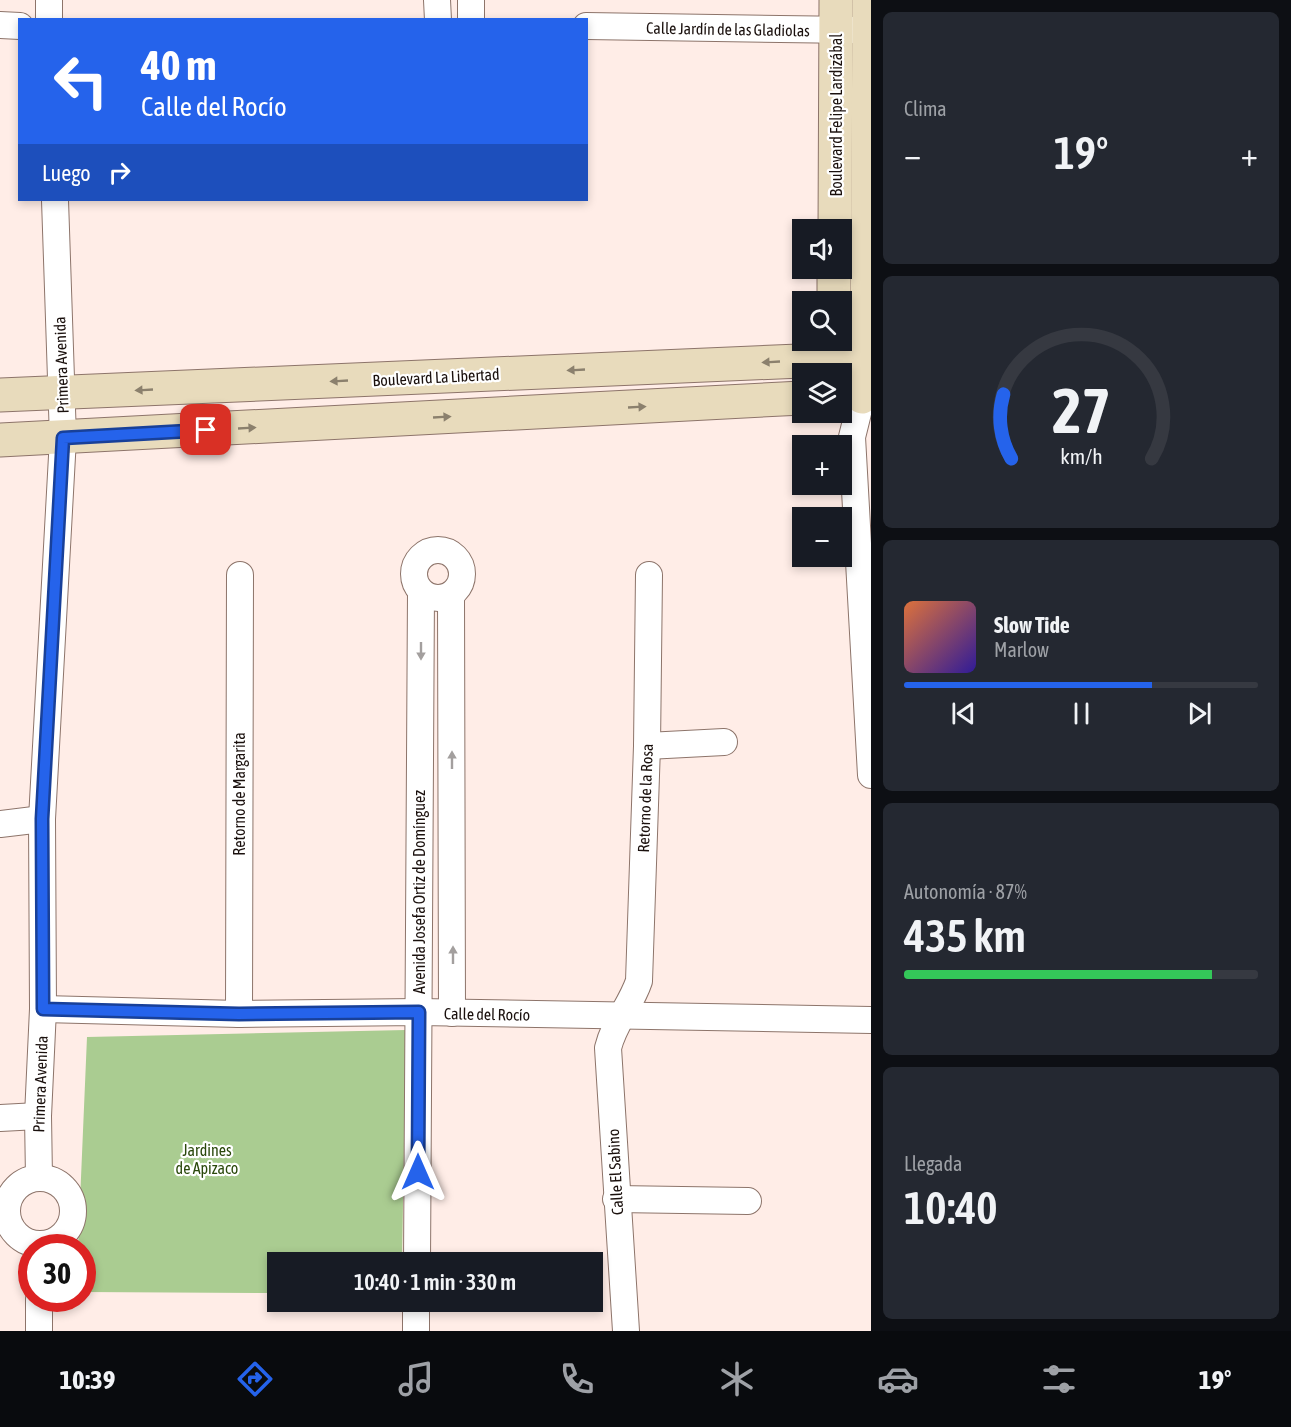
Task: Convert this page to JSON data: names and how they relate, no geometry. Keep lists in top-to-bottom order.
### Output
{
  "streets": {
    "main road": ["Boulevard Felipe Lardizábal", "Boulevard La Libertad"],
    "street": [
      "Calle Jardín de las Gladiolas",
      "Primera Avenida",
      "Retorno de Margarita",
      "Retorno de la Rosa",
      "Avenida Josefa Ortiz de Domínguez",
      "Calle del Rocío",
      "Calle El Sabino"
    ]
  },
  "crossings": [
    ["Calle Jardín de las Gladiolas", "Boulevard Felipe Lardizábal"],
    ["Boulevard Felipe Lardizábal", "Boulevard La Libertad"],
    ["Primera Avenida", "Boulevard La Libertad"],
    ["Primera Avenida", "Calle del Rocío"],
    ["Retorno de Margarita", "Calle del Rocío"],
    ["Retorno de la Rosa", "Calle del Rocío"],
    ["Retorno de la Rosa", "Calle El Sabino"],
    ["Avenida Josefa Ortiz de Domínguez", "Calle del Rocío"],
    ["Calle del Rocío", "Calle El Sabino"]
  ],
  "parks": ["Jardines de Apizaco"],
  "page": {
    "tile": [
      "Clima",
      ["Autonomía · 87%", "435 km"],
      ["Llegada", "10:40"]
    ],
    "turn": ["40 m", "Calle del Rocío"],
    "heat": ["−", "19°", "+"],
    "then": "Luego",
    "map_buttons": ["+", "−"],
    "song": ["Slow Tide", "Marlow"],
    "limit": "30",
    "trip": "10:40 · 1 min · 330 m",
    "tabs": ["10:39", "19°"],
    "gauge": ["27", "km/h"]
  }
}
